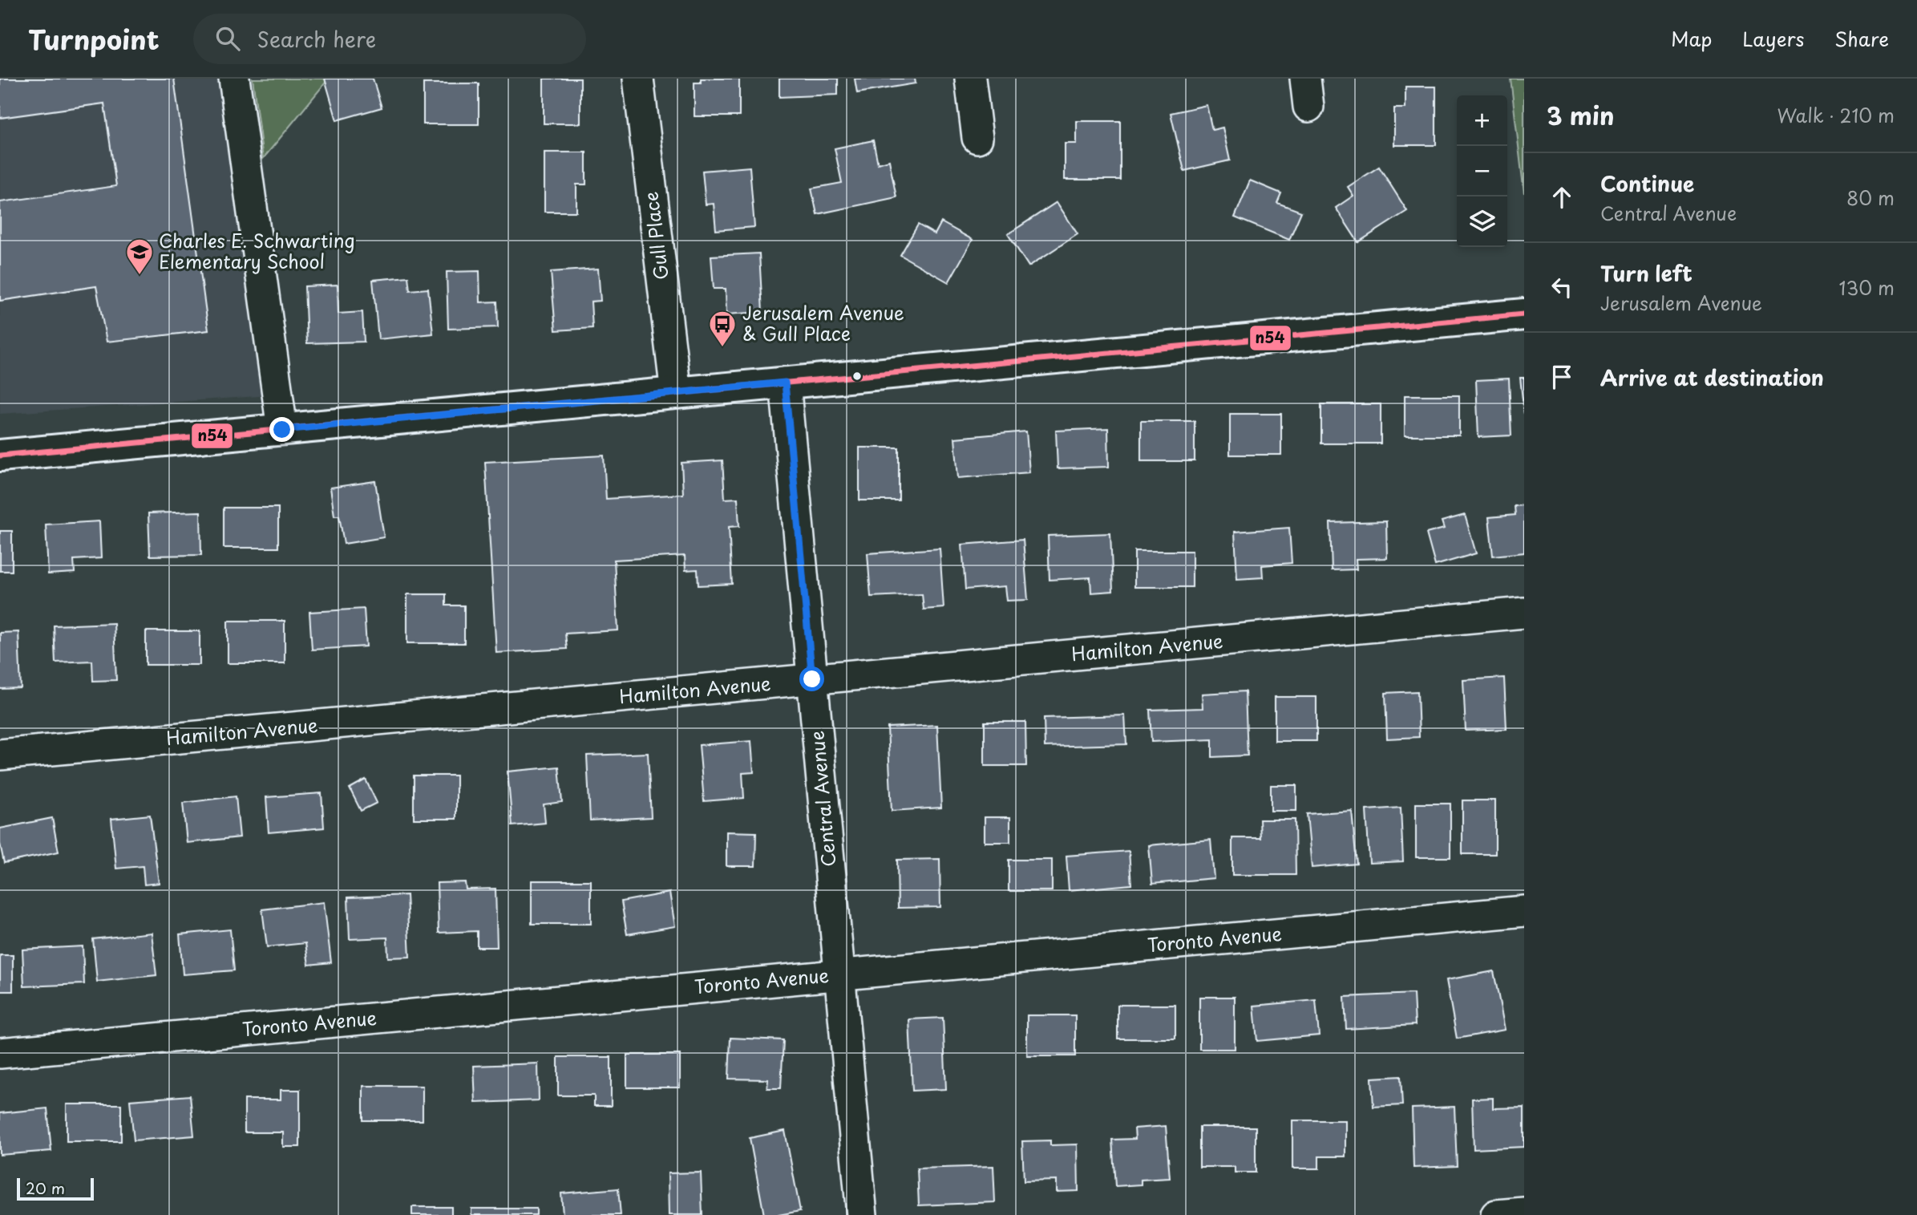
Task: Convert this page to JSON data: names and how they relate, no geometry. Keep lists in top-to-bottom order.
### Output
{
  "streets": {
    "street": [
      "Gull Place",
      "Hamilton Avenue",
      "Central Avenue",
      "Toronto Avenue"
    ]
  },
  "crossings": [
    ["Hamilton Avenue", "Central Avenue"],
    ["Central Avenue", "Toronto Avenue"]
  ],
  "places": {
    "school or university": ["Charles E. Schwarting Elementary School"],
    "bus stop": ["Jerusalem Avenue & Gull Place"]
  },
  "lines": ["transit line n54"],
  "scale_bar": "20 m",
  "page": {
    "header": "Turnpoint",
    "search": "Search here",
    "nav": ["Map", "Layers", "Share"],
    "heading": ["3 min", "Walk · 210 m"],
    "map_buttons": ["+", "−"],
    "list": [
      ["Continue", "Central Avenue", "80 m"],
      ["Turn left", "Jerusalem Avenue", "130 m"],
      "Arrive at destination"
    ],
    "scale": "20 m"
  }
}
